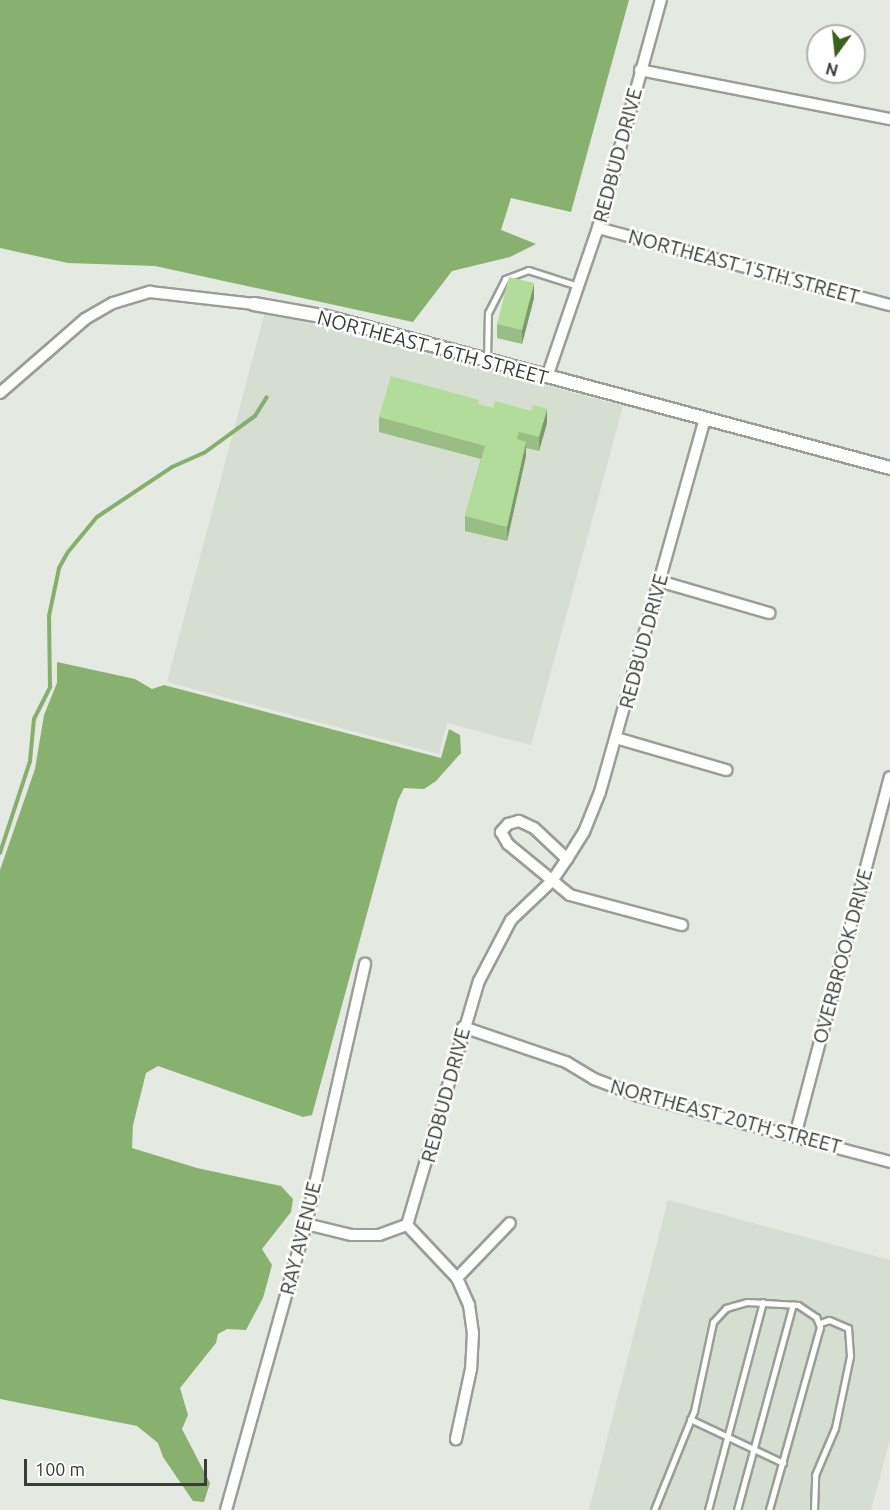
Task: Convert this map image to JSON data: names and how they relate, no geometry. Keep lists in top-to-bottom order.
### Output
{
  "streets": {
    "street": [
      "REDBUD DRIVE",
      "NORTHEAST 15TH STREET",
      "NORTHEAST 16TH STREET",
      "OVERBROOK DRIVE",
      "NORTHEAST 20TH STREET",
      "RAY AVENUE"
    ]
  },
  "crossings": [
    ["REDBUD DRIVE", "NORTHEAST 15TH STREET"],
    ["REDBUD DRIVE", "NORTHEAST 16TH STREET"],
    ["REDBUD DRIVE", "NORTHEAST 20TH STREET"],
    ["OVERBROOK DRIVE", "NORTHEAST 20TH STREET"]
  ],
  "scale_bar": "100 m",
  "north": "bottom"
}
